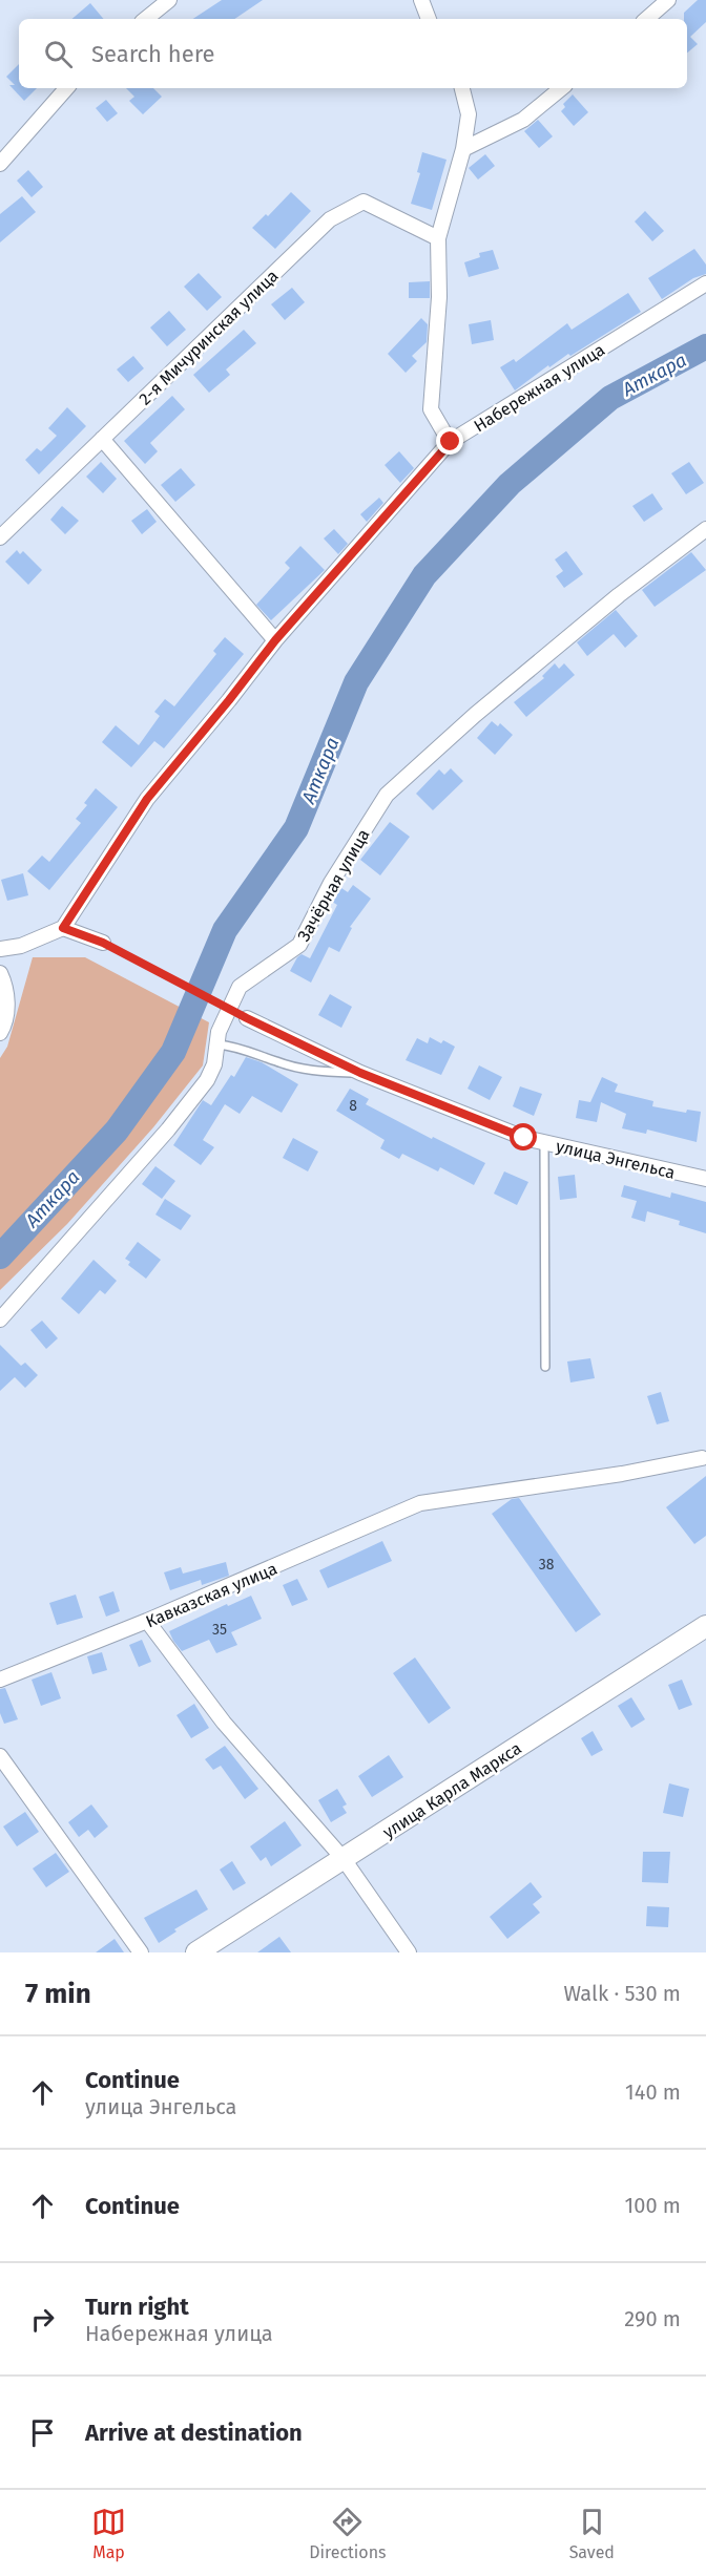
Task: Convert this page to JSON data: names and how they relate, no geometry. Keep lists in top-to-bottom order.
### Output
{
  "streets": {
    "street": [
      "2-я Мичуринская улица",
      "Набережная улица",
      "Зачёрная улица",
      "улица Энгельса",
      "Кавказская улица",
      "улица Карла Маркса"
    ]
  },
  "water": ["Аткара"],
  "house_numbers": ["8", "38", "35"],
  "page": {
    "search": "Search here",
    "heading": ["7 min", "Walk · 530 m"],
    "list": [
      ["Continue", "улица Энгельса", "140 m"],
      ["Continue", "100 m"],
      ["Turn right", "Набережная улица", "290 m"],
      "Arrive at destination"
    ],
    "nav": ["Map", "Directions", "Saved"]
  }
}
